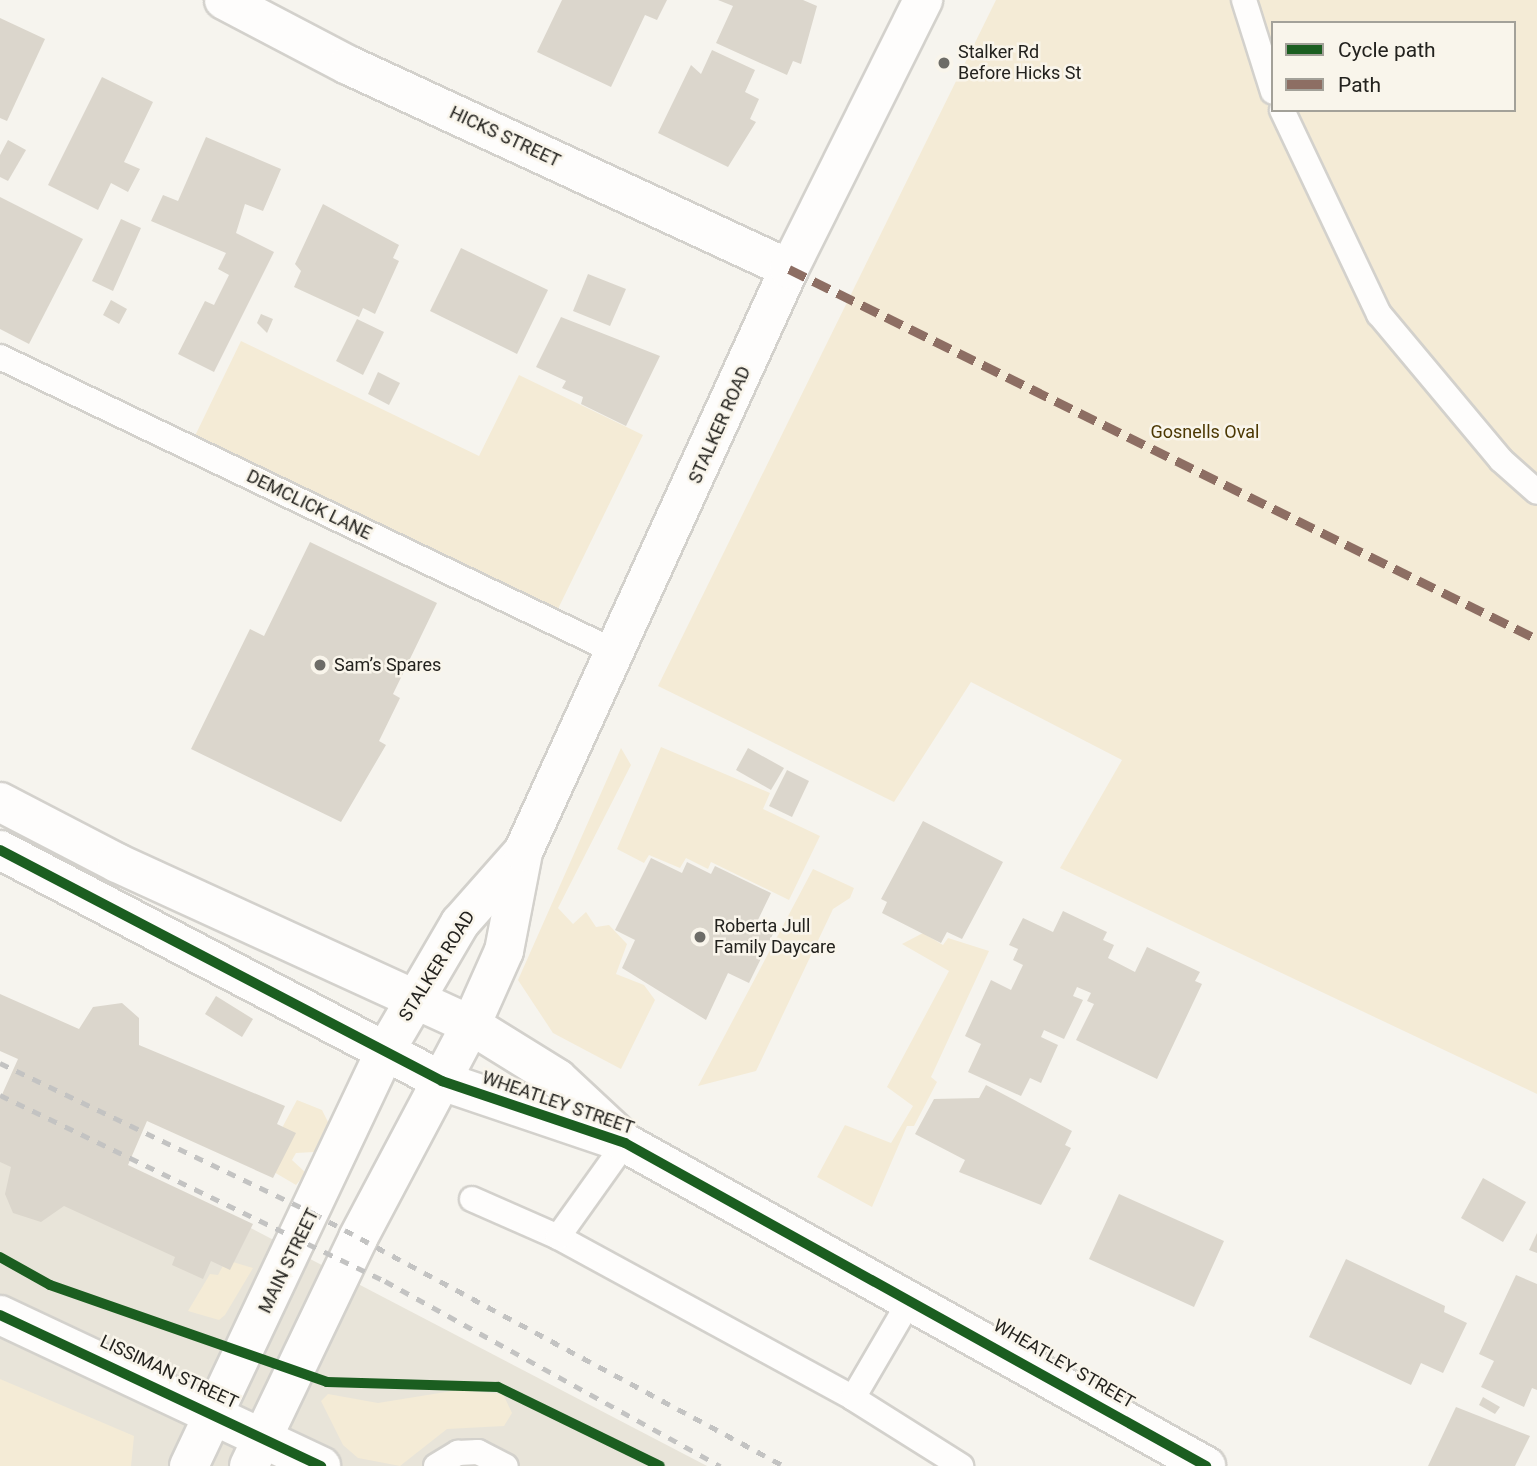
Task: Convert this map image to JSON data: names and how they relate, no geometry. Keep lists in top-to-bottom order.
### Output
{
  "streets": {
    "main road": [
      "HICKS STREET",
      "STALKER ROAD",
      "WHEATLEY STREET",
      "MAIN STREET",
      "LISSIMAN STREET"
    ],
    "lane": ["DEMCLICK LANE"]
  },
  "crossings": [
    ["HICKS STREET", "STALKER ROAD"],
    ["STALKER ROAD", "DEMCLICK LANE"],
    ["STALKER ROAD", "WHEATLEY STREET"],
    ["STALKER ROAD", "MAIN STREET"],
    ["WHEATLEY STREET", "MAIN STREET"],
    ["MAIN STREET", "LISSIMAN STREET"]
  ],
  "parks": ["Gosnells Oval"],
  "places": ["Stalker Rd Before Hicks St", "Sam’s Spares", "Roberta Jull Family Daycare"],
  "legend": ["Cycle path", "Path"]
}
